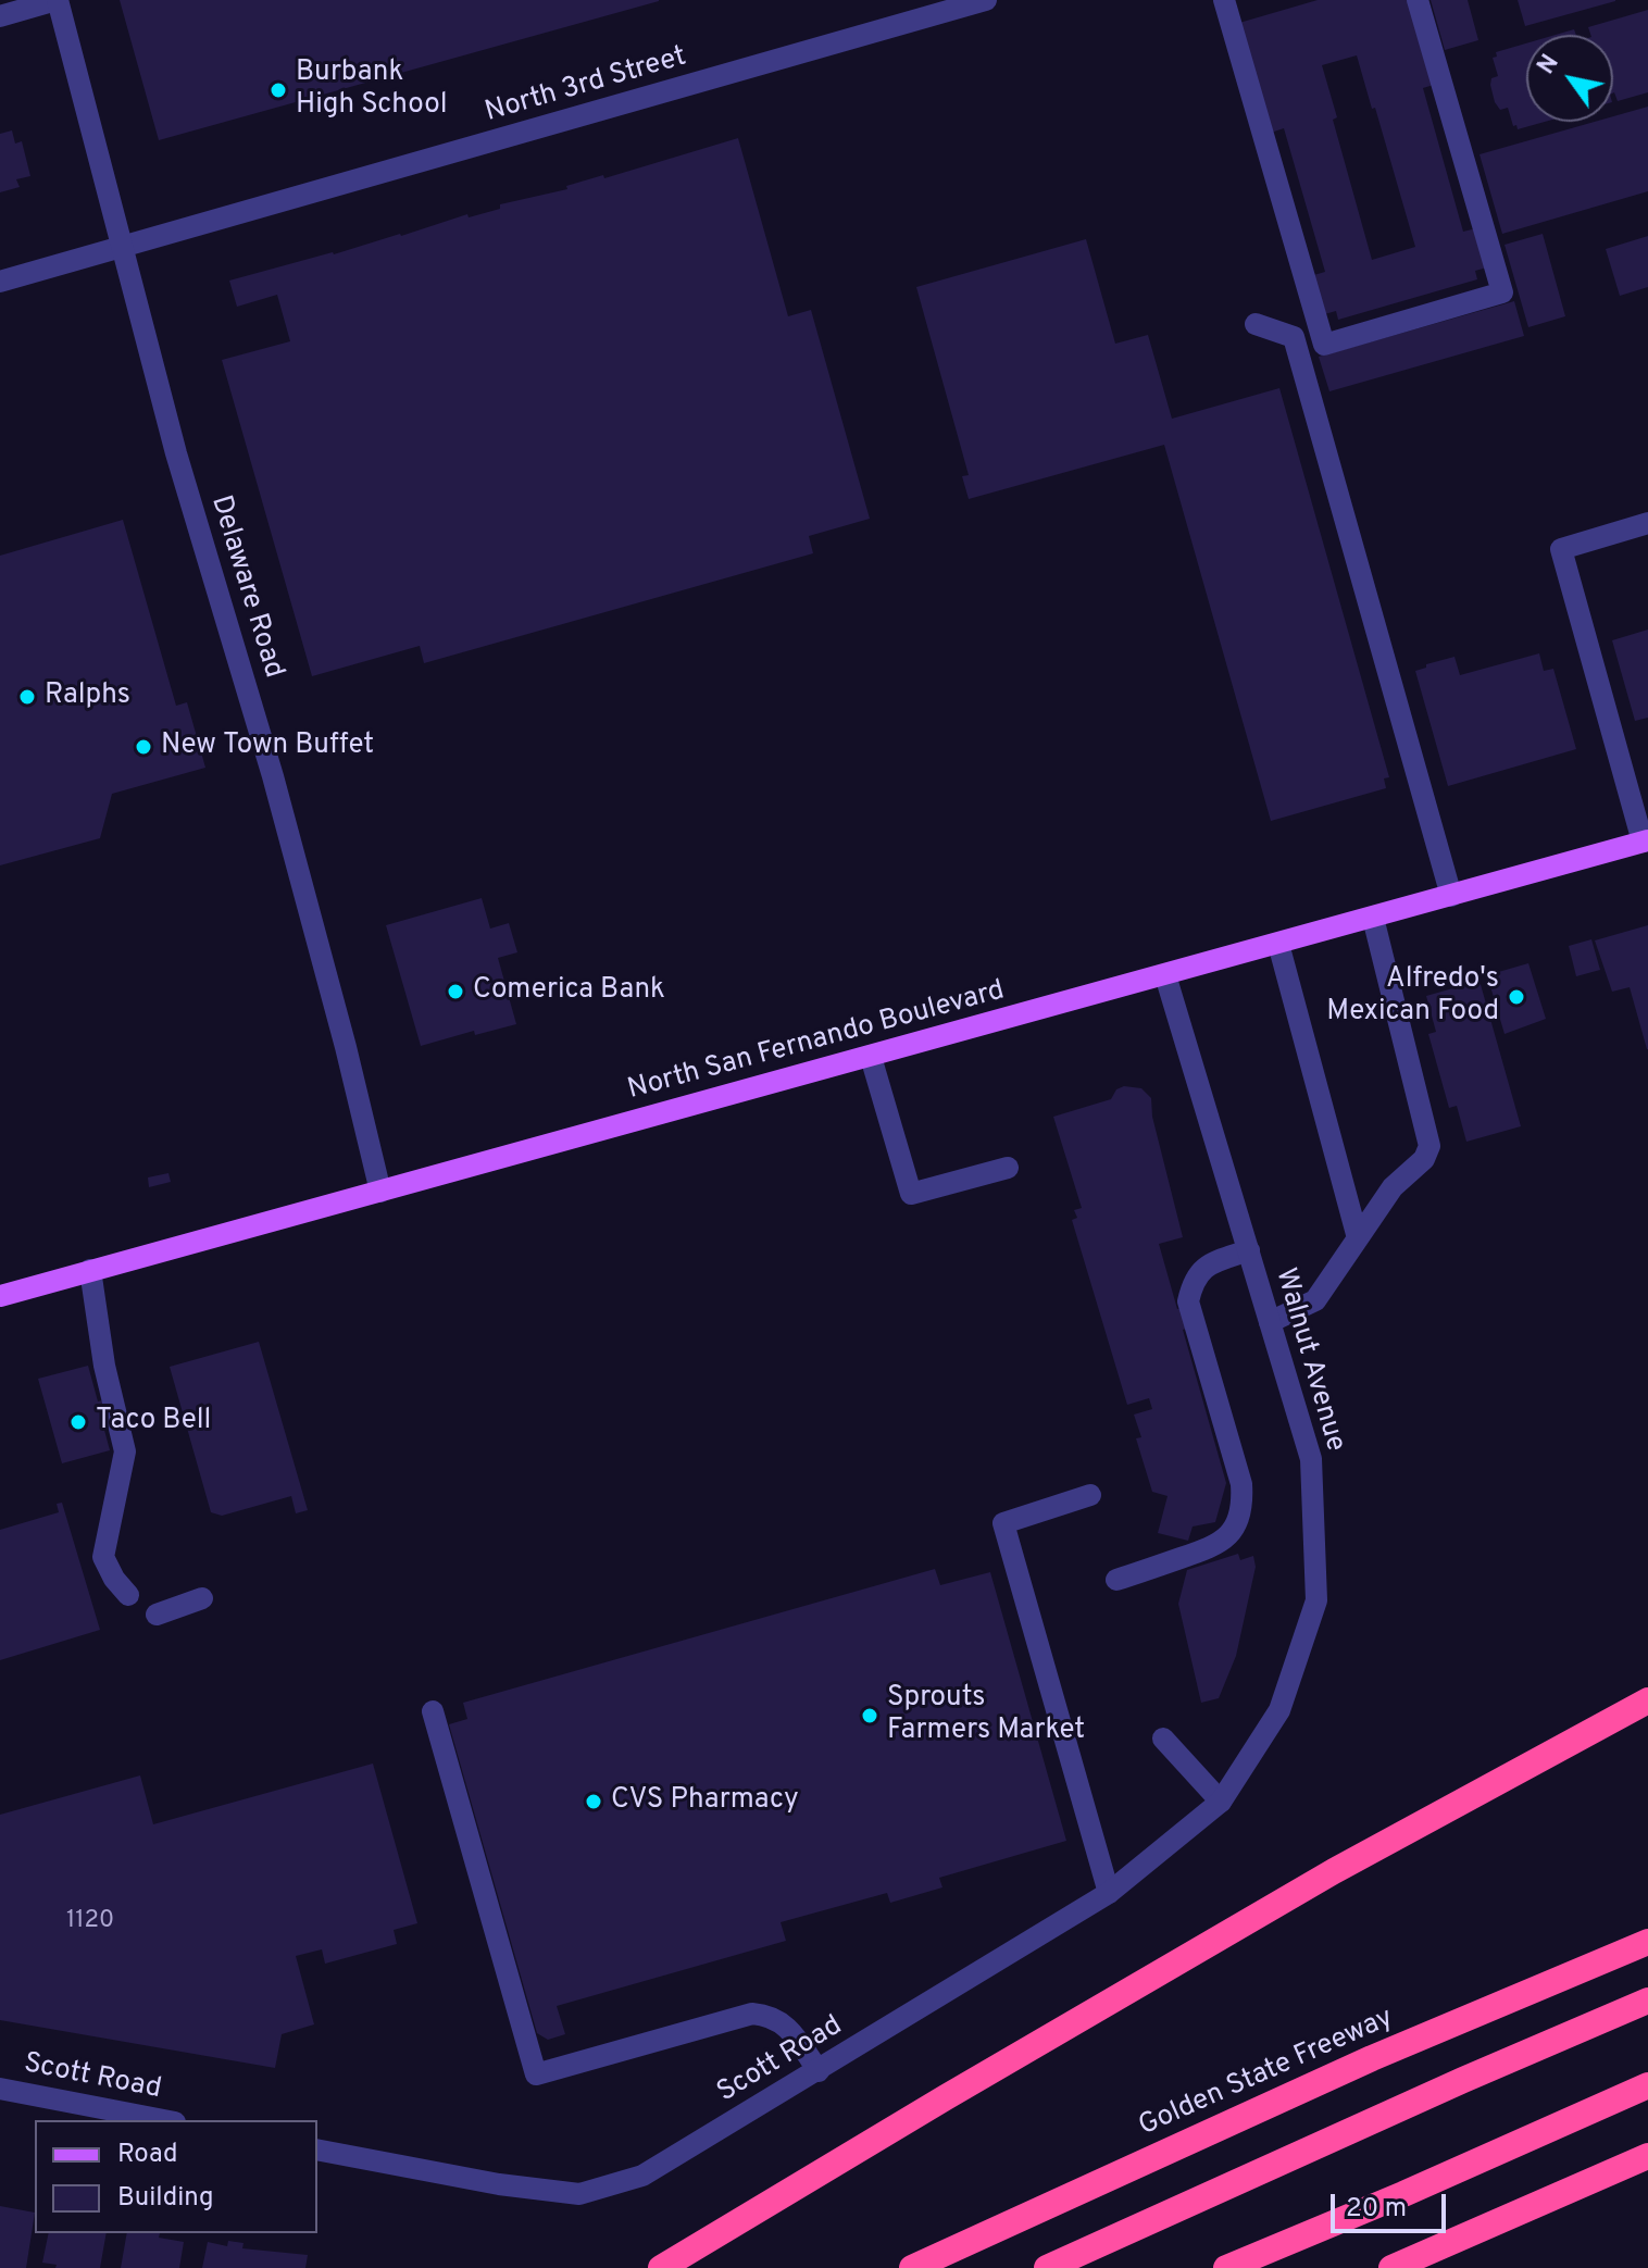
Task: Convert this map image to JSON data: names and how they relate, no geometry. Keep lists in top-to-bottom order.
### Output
{
  "streets": {
    "highway": ["Golden State Freeway"],
    "main road": ["North San Fernando Boulevard"],
    "street": [
      "North 3rd Street",
      "Delaware Road",
      "Walnut Avenue",
      "Scott Road"
    ]
  },
  "crossings": [
    ["North 3rd Street", "Delaware Road"],
    ["Delaware Road", "North San Fernando Boulevard"],
    ["North San Fernando Boulevard", "Walnut Avenue"],
    ["Walnut Avenue", "Scott Road"]
  ],
  "places": [
    "Burbank High School",
    "Ralphs",
    "New Town Buffet",
    "Comerica Bank",
    "Alfredo's Mexican Food",
    "Taco Bell",
    "Sprouts Farmers Market",
    "CVS Pharmacy"
  ],
  "house_numbers": ["1120"],
  "legend": ["Road", "Building"],
  "scale_bar": "20 m",
  "north": "top left"
}
